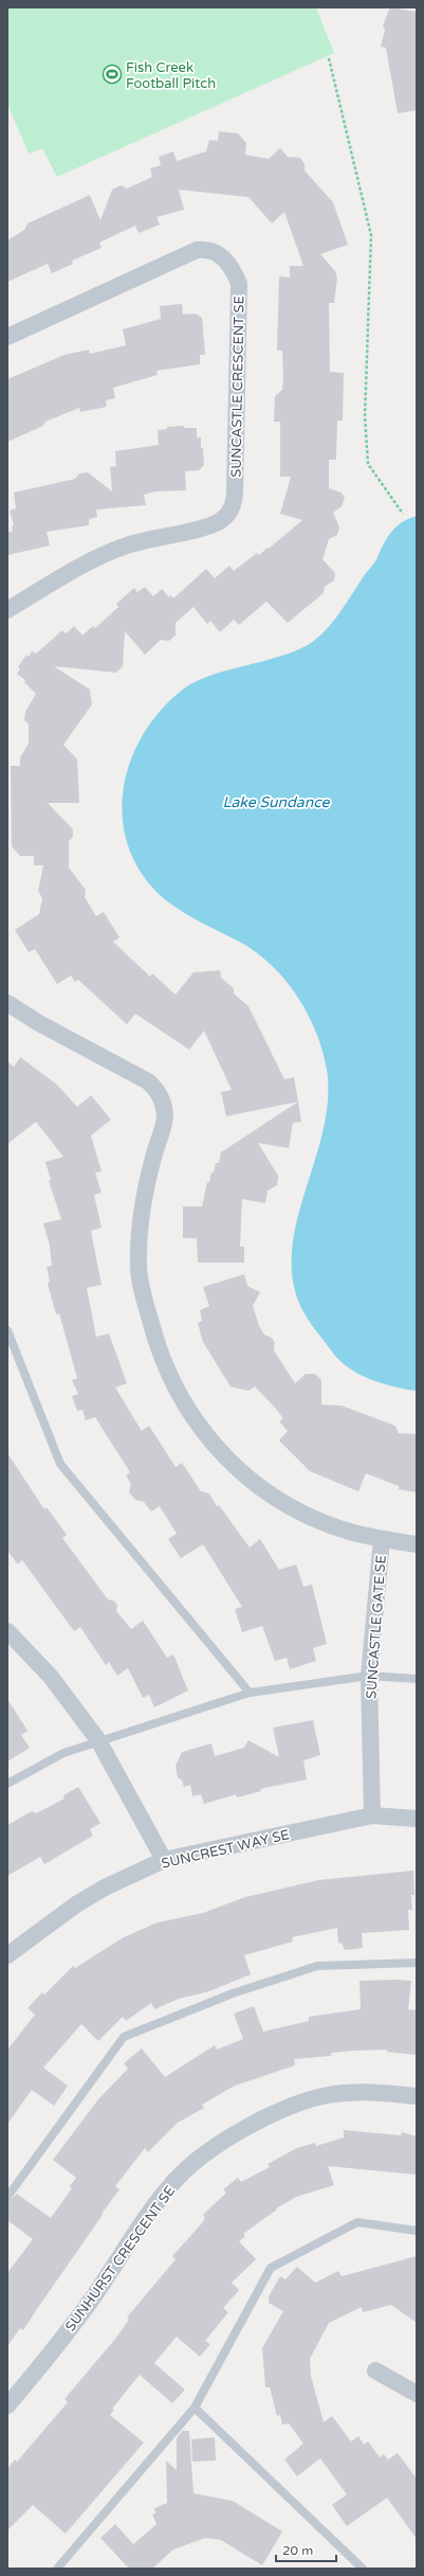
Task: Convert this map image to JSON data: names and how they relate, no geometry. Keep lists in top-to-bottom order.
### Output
{
  "streets": {
    "street": [
      "SUNCASTLE CRESCENT SE",
      "SUNCASTLE GATE SE",
      "SUNCREST WAY SE",
      "SUNHURST CRESCENT SE"
    ]
  },
  "crossings": [
    ["SUNCASTLE GATE SE", "SUNCREST WAY SE"]
  ],
  "water": ["Lake Sundance"],
  "places": {
    "sports": ["Fish Creek Football Pitch"]
  },
  "scale_bar": "20 m"
}
